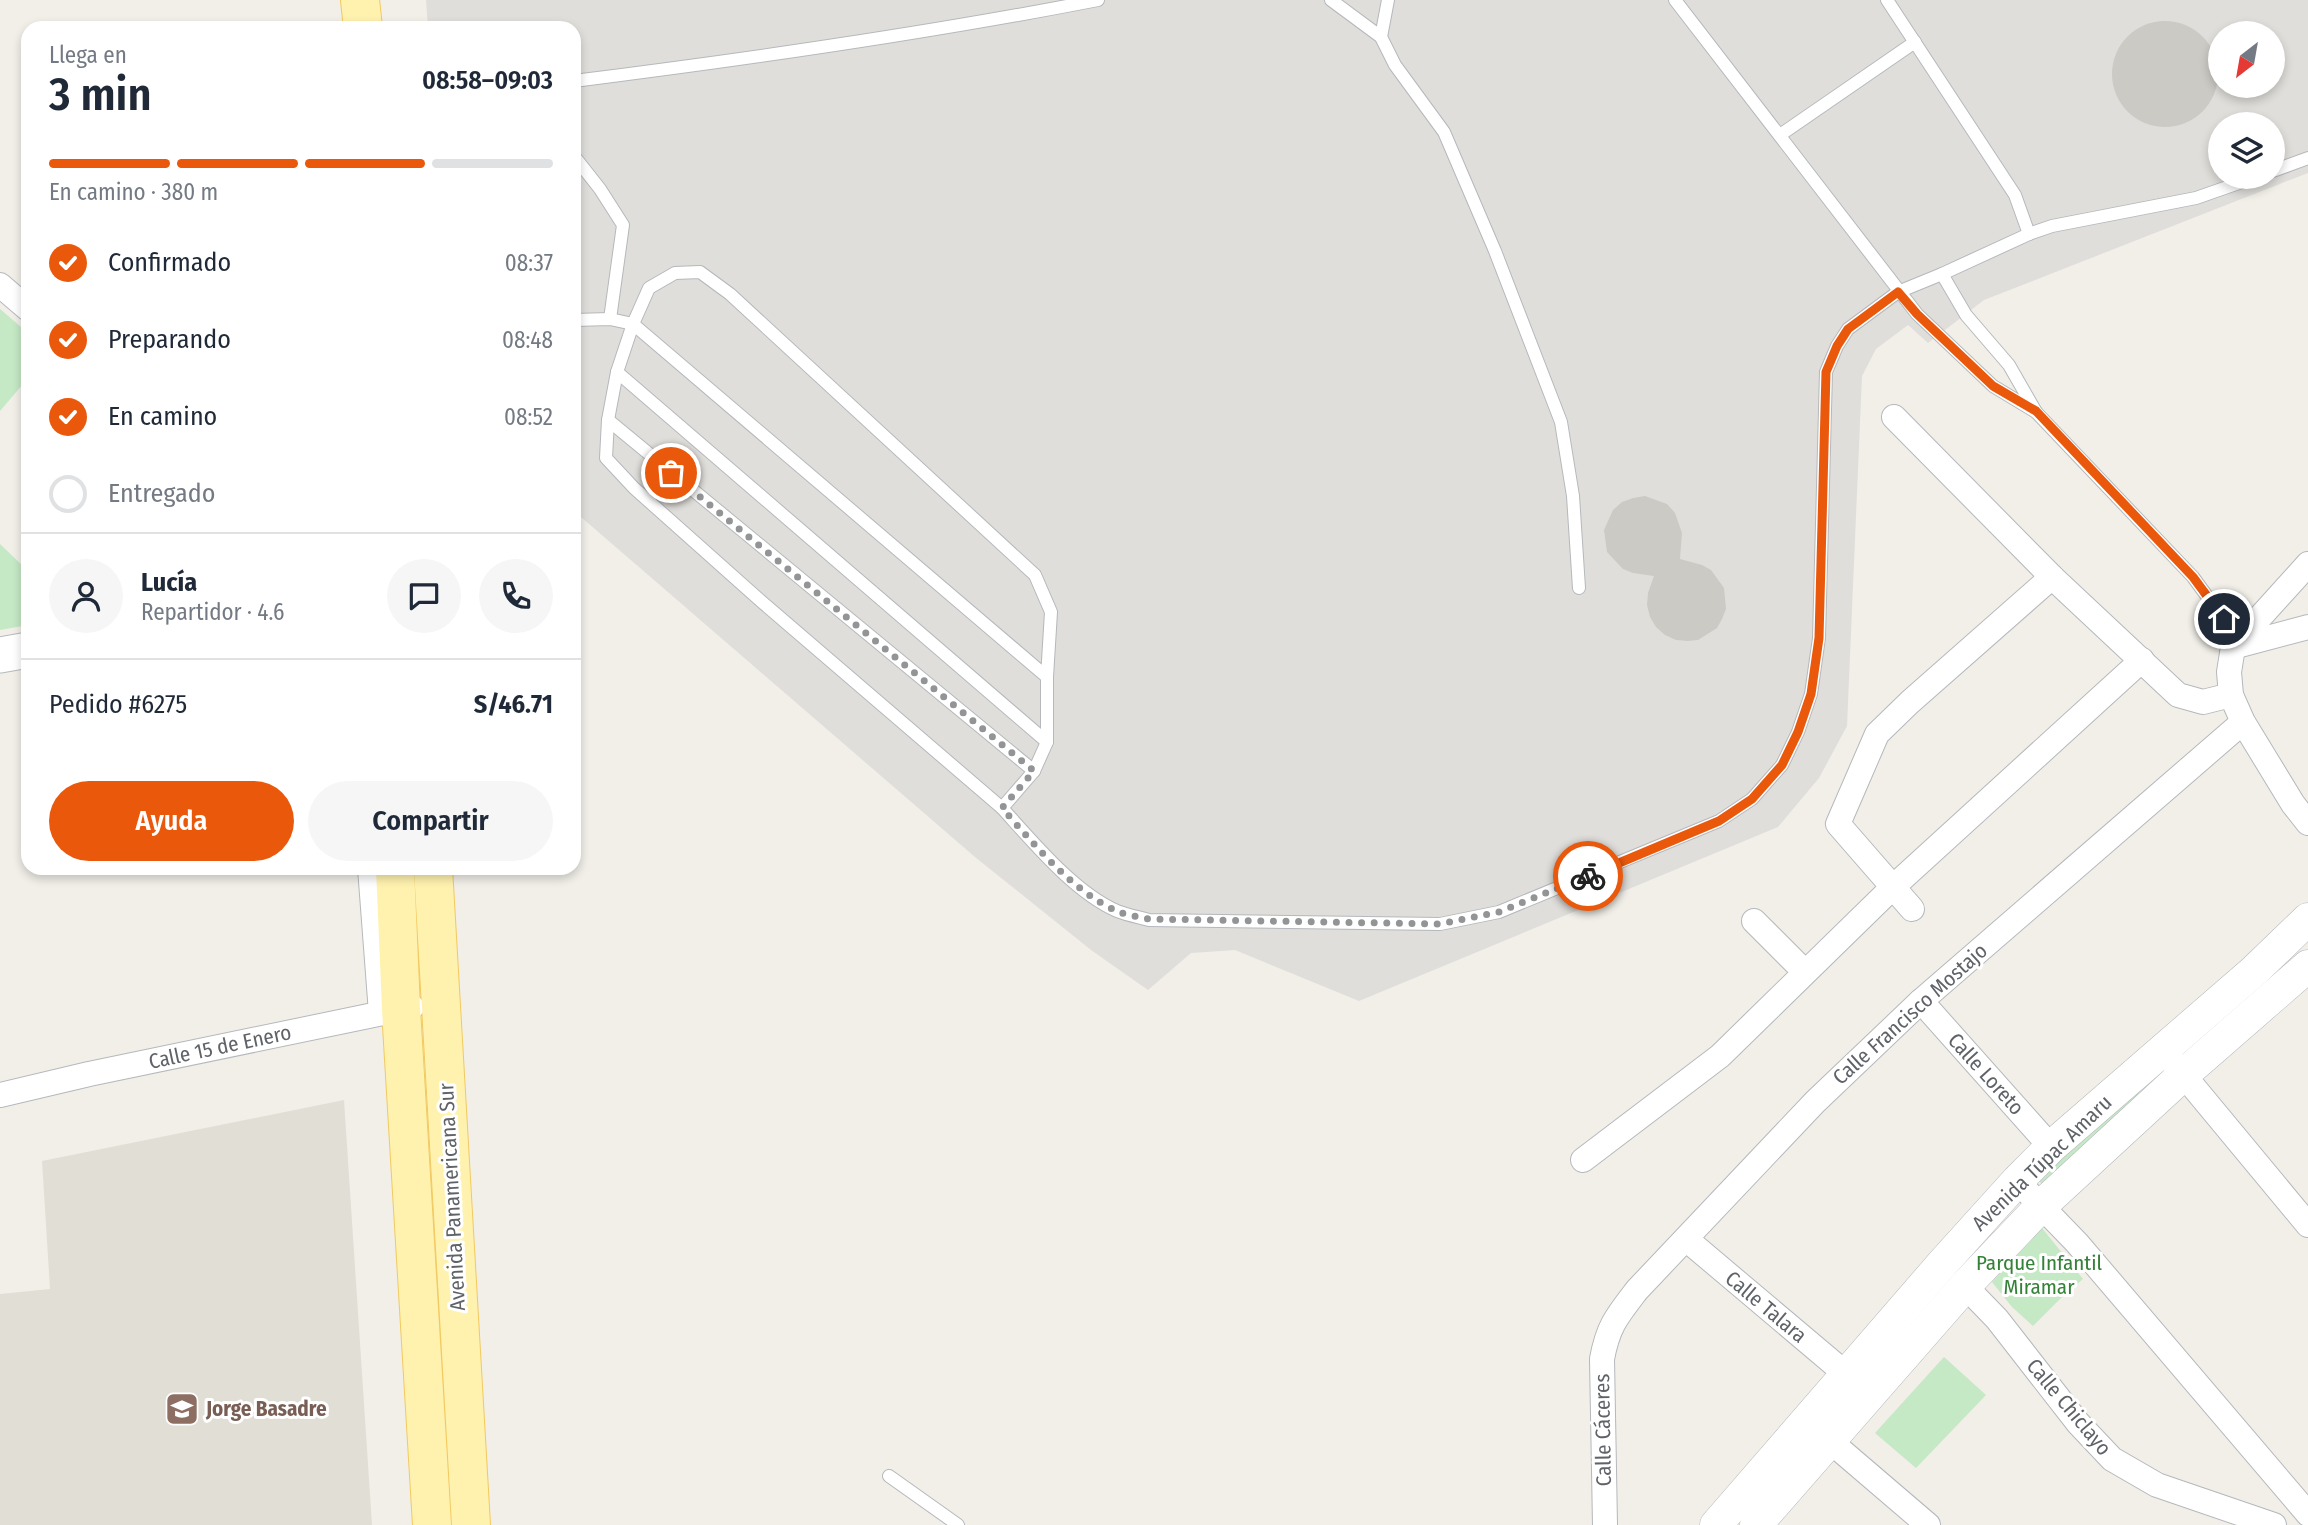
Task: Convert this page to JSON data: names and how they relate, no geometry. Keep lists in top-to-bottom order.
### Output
{
  "streets": {
    "main road": ["Avenida Panamericana Sur"],
    "street": [
      "Calle Francisco Mostajo",
      "Calle 15 de Enero",
      "Calle Loreto",
      "Avenida Túpac Amaru",
      "Calle Talara",
      "Calle Chiclayo",
      "Calle Cáceres"
    ]
  },
  "crossings": [
    ["Calle Francisco Mostajo", "Calle Loreto"],
    ["Calle Francisco Mostajo", "Calle Talara"],
    ["Calle Francisco Mostajo", "Calle Cáceres"],
    ["Calle 15 de Enero", "Avenida Panamericana Sur"],
    ["Calle Loreto", "Avenida Túpac Amaru"],
    ["Avenida Túpac Amaru", "Calle Talara"],
    ["Avenida Túpac Amaru", "Calle Chiclayo"]
  ],
  "parks": ["Parque Infantil Miramar"],
  "places": {
    "school or university": ["Jorge Basadre"]
  },
  "north": "bottom left",
  "page": {
    "heading": ["3 min", "Llega en", "08:58–09:03"],
    "panel": [
      "Lucía",
      "Repartidor · 4.6",
      "Pedido #6275",
      "S/46.71"
    ],
    "bar": "En camino · 380 m",
    "list": [
      ["Confirmado", "08:37"],
      ["Preparando", "08:48"],
      ["En camino", "08:52"],
      "Entregado"
    ],
    "buttons": ["Ayuda", "Compartir"]
  }
}
